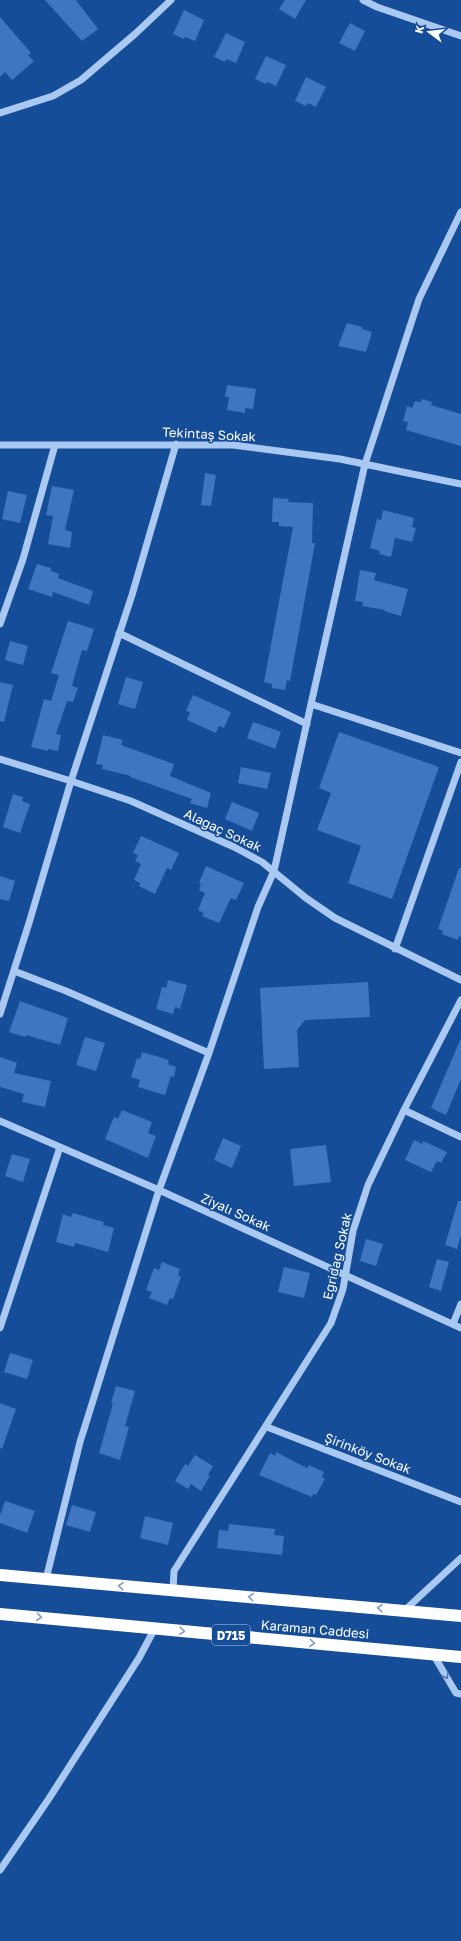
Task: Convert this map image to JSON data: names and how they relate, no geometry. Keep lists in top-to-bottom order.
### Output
{
  "streets": {
    "highway": ["Karaman Caddesi", "D715"],
    "street": [
      "Tekintaş Sokak",
      "Alağaç Sokak",
      "Ziyalı Sokak",
      "Eğridağ Sokak",
      "Şirinköy Sokak"
    ]
  },
  "crossings": [
    ["Ziyalı Sokak", "Eğridağ Sokak"],
    ["Eğridağ Sokak", "Şirinköy Sokak"],
    ["Eğridağ Sokak", "Karaman Caddesi"]
  ],
  "north": "left"
}
